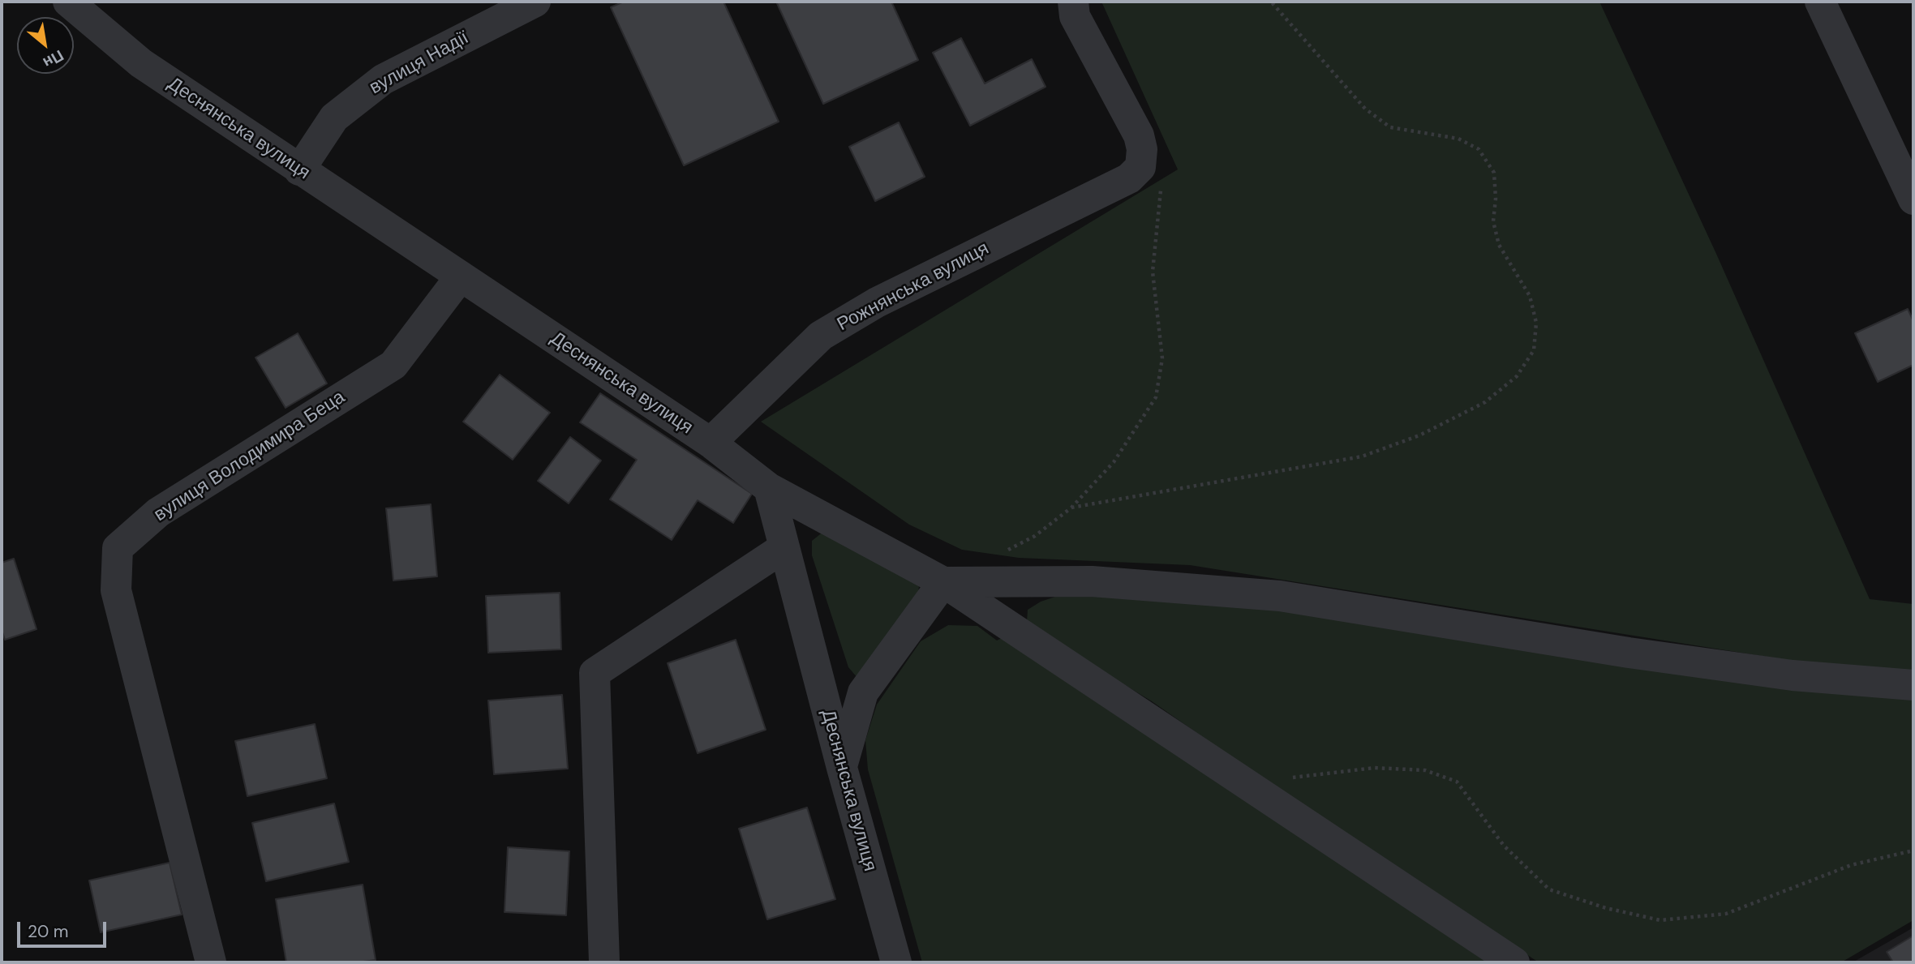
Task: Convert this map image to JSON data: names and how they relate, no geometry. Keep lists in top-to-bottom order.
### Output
{
  "streets": {
    "street": [
      "вулиця Надії",
      "Деснянська вулиця",
      "Рожнянська вулиця",
      "вулиця Володимира Беца"
    ]
  },
  "crossings": [
    ["вулиця Надії", "Деснянська вулиця"],
    ["Деснянська вулиця", "Рожнянська вулиця"],
    ["Деснянська вулиця", "вулиця Володимира Беца"]
  ],
  "scale_bar": "20 m",
  "north": "bottom right"
}
